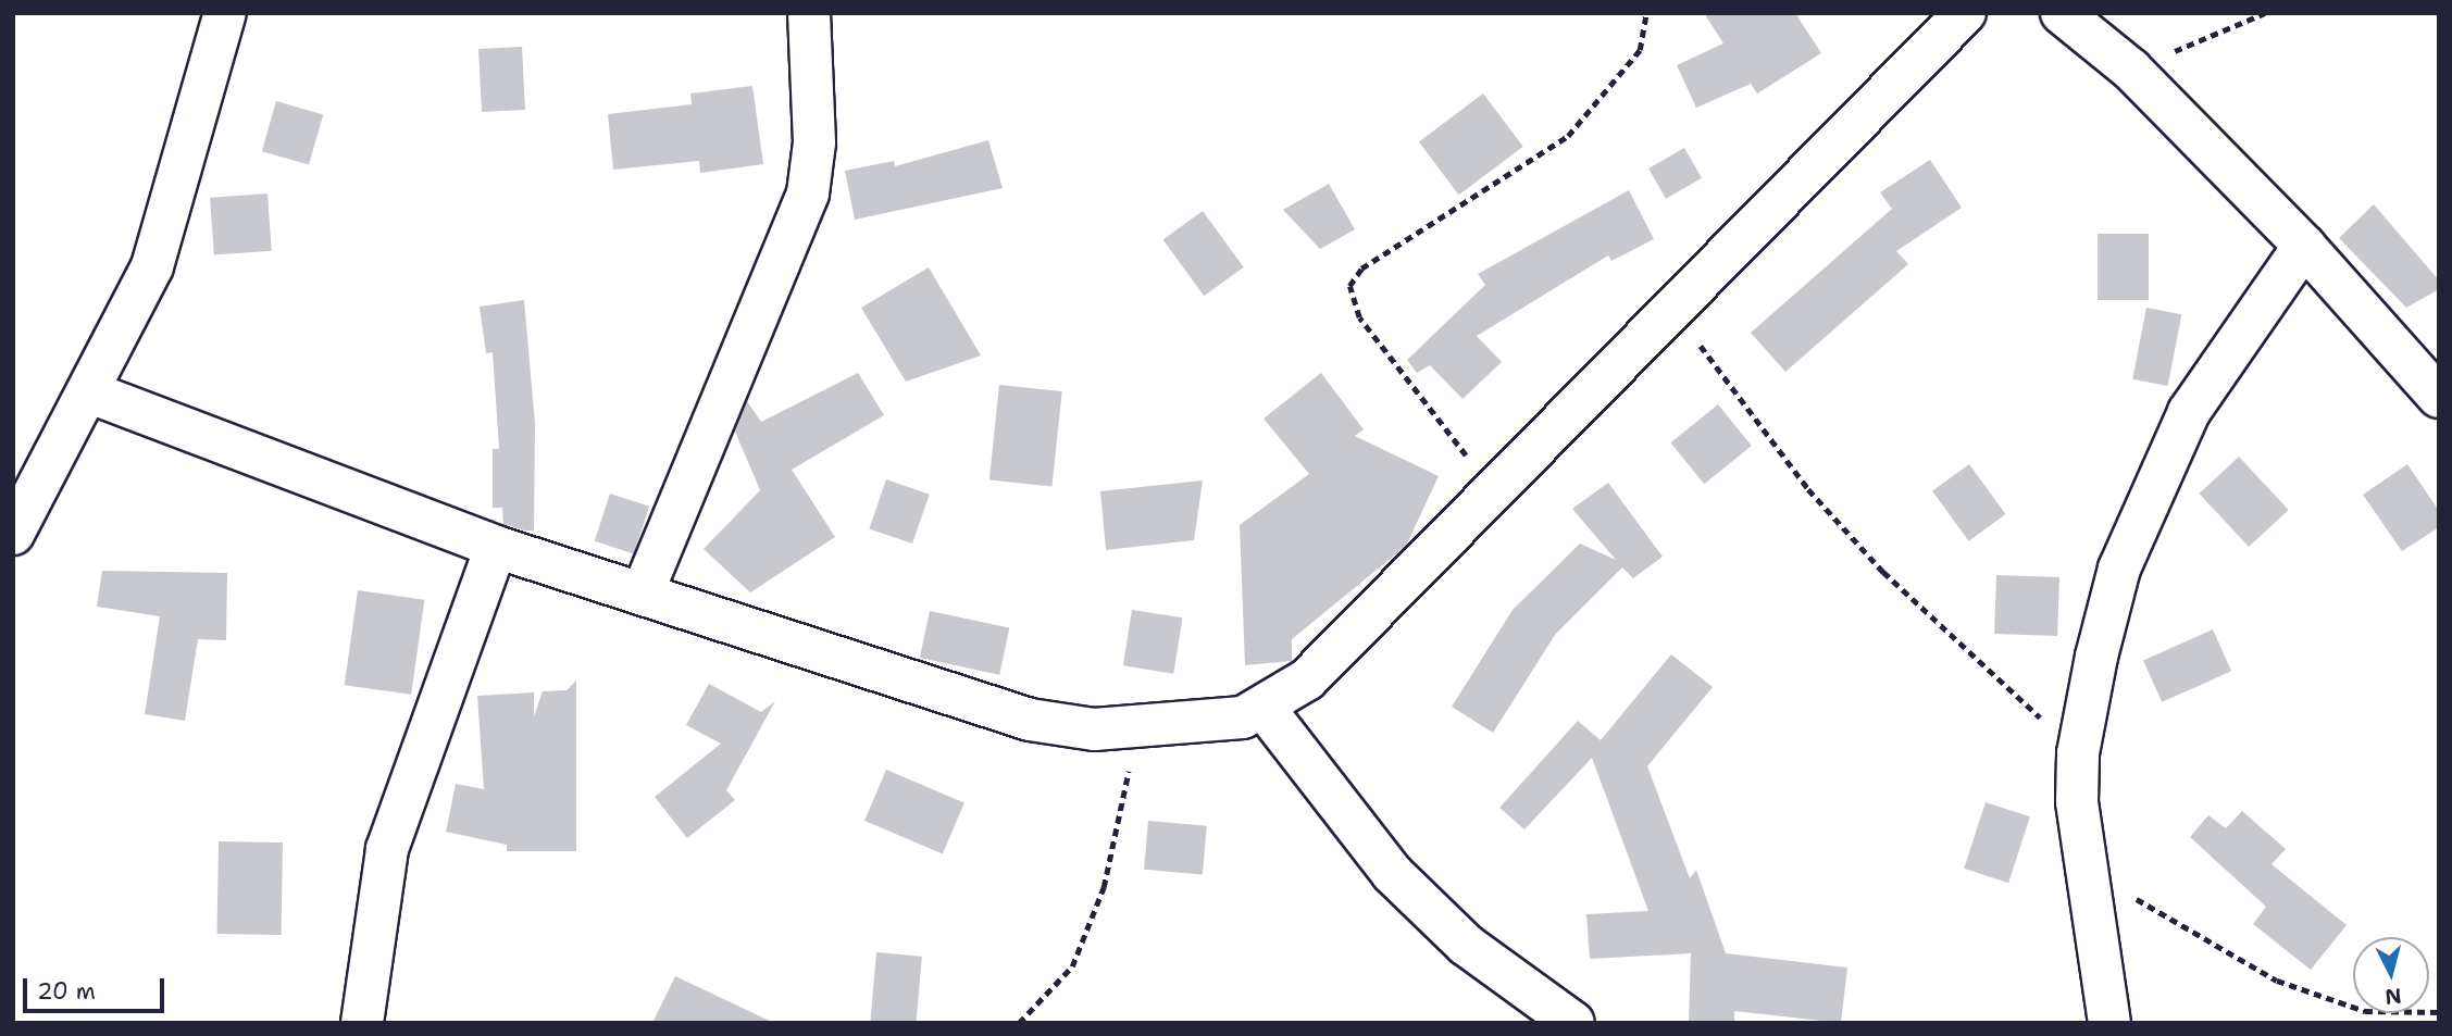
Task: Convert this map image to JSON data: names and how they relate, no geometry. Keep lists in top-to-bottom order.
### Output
{
  "scale_bar": "20 m",
  "north": "bottom"
}
